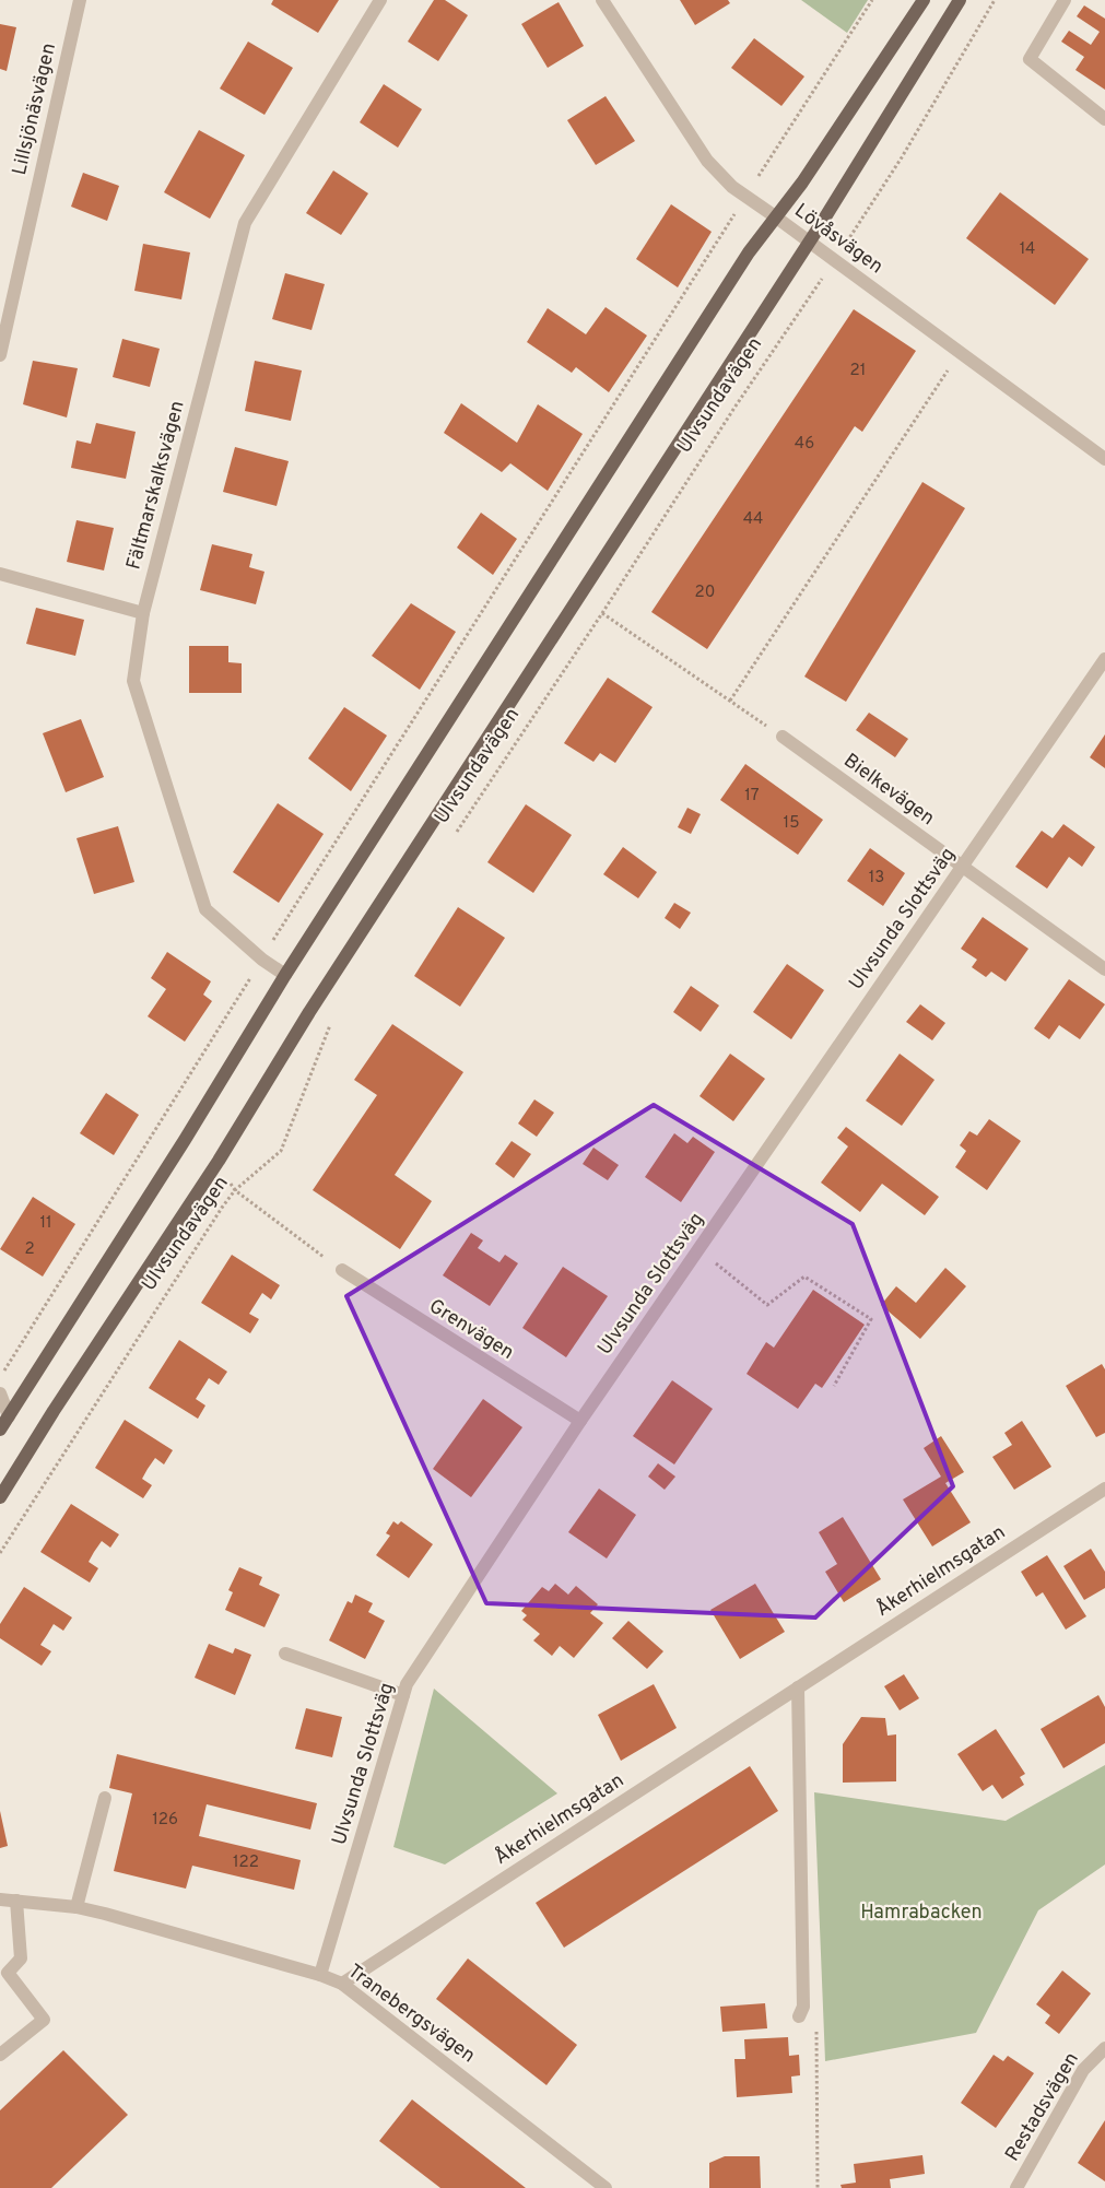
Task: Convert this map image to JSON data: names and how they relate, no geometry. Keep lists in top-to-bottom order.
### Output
{
  "streets": {
    "main road": ["Ulvsundavägen"],
    "street": [
      "Lillsjönäsvägen",
      "Lövåsvägen",
      "Fältmarskalksvägen",
      "Bielkevägen",
      "Ulvsunda Slottsväg",
      "Grenvägen",
      "Åkerhielmsgatan",
      "Tranebergsvägen",
      "Restadsvägen"
    ]
  },
  "crossings": [
    ["Lövåsvägen", "Ulvsundavägen"],
    ["Bielkevägen", "Ulvsunda Slottsväg"],
    ["Ulvsunda Slottsväg", "Grenvägen"],
    ["Ulvsunda Slottsväg", "Tranebergsvägen"],
    ["Åkerhielmsgatan", "Tranebergsvägen"]
  ],
  "parks": ["Hamrabacken"],
  "house_numbers": [
    "14",
    "21",
    "46",
    "44",
    "20",
    "17",
    "15",
    "13",
    "11",
    "2",
    "126",
    "122"
  ]
}
